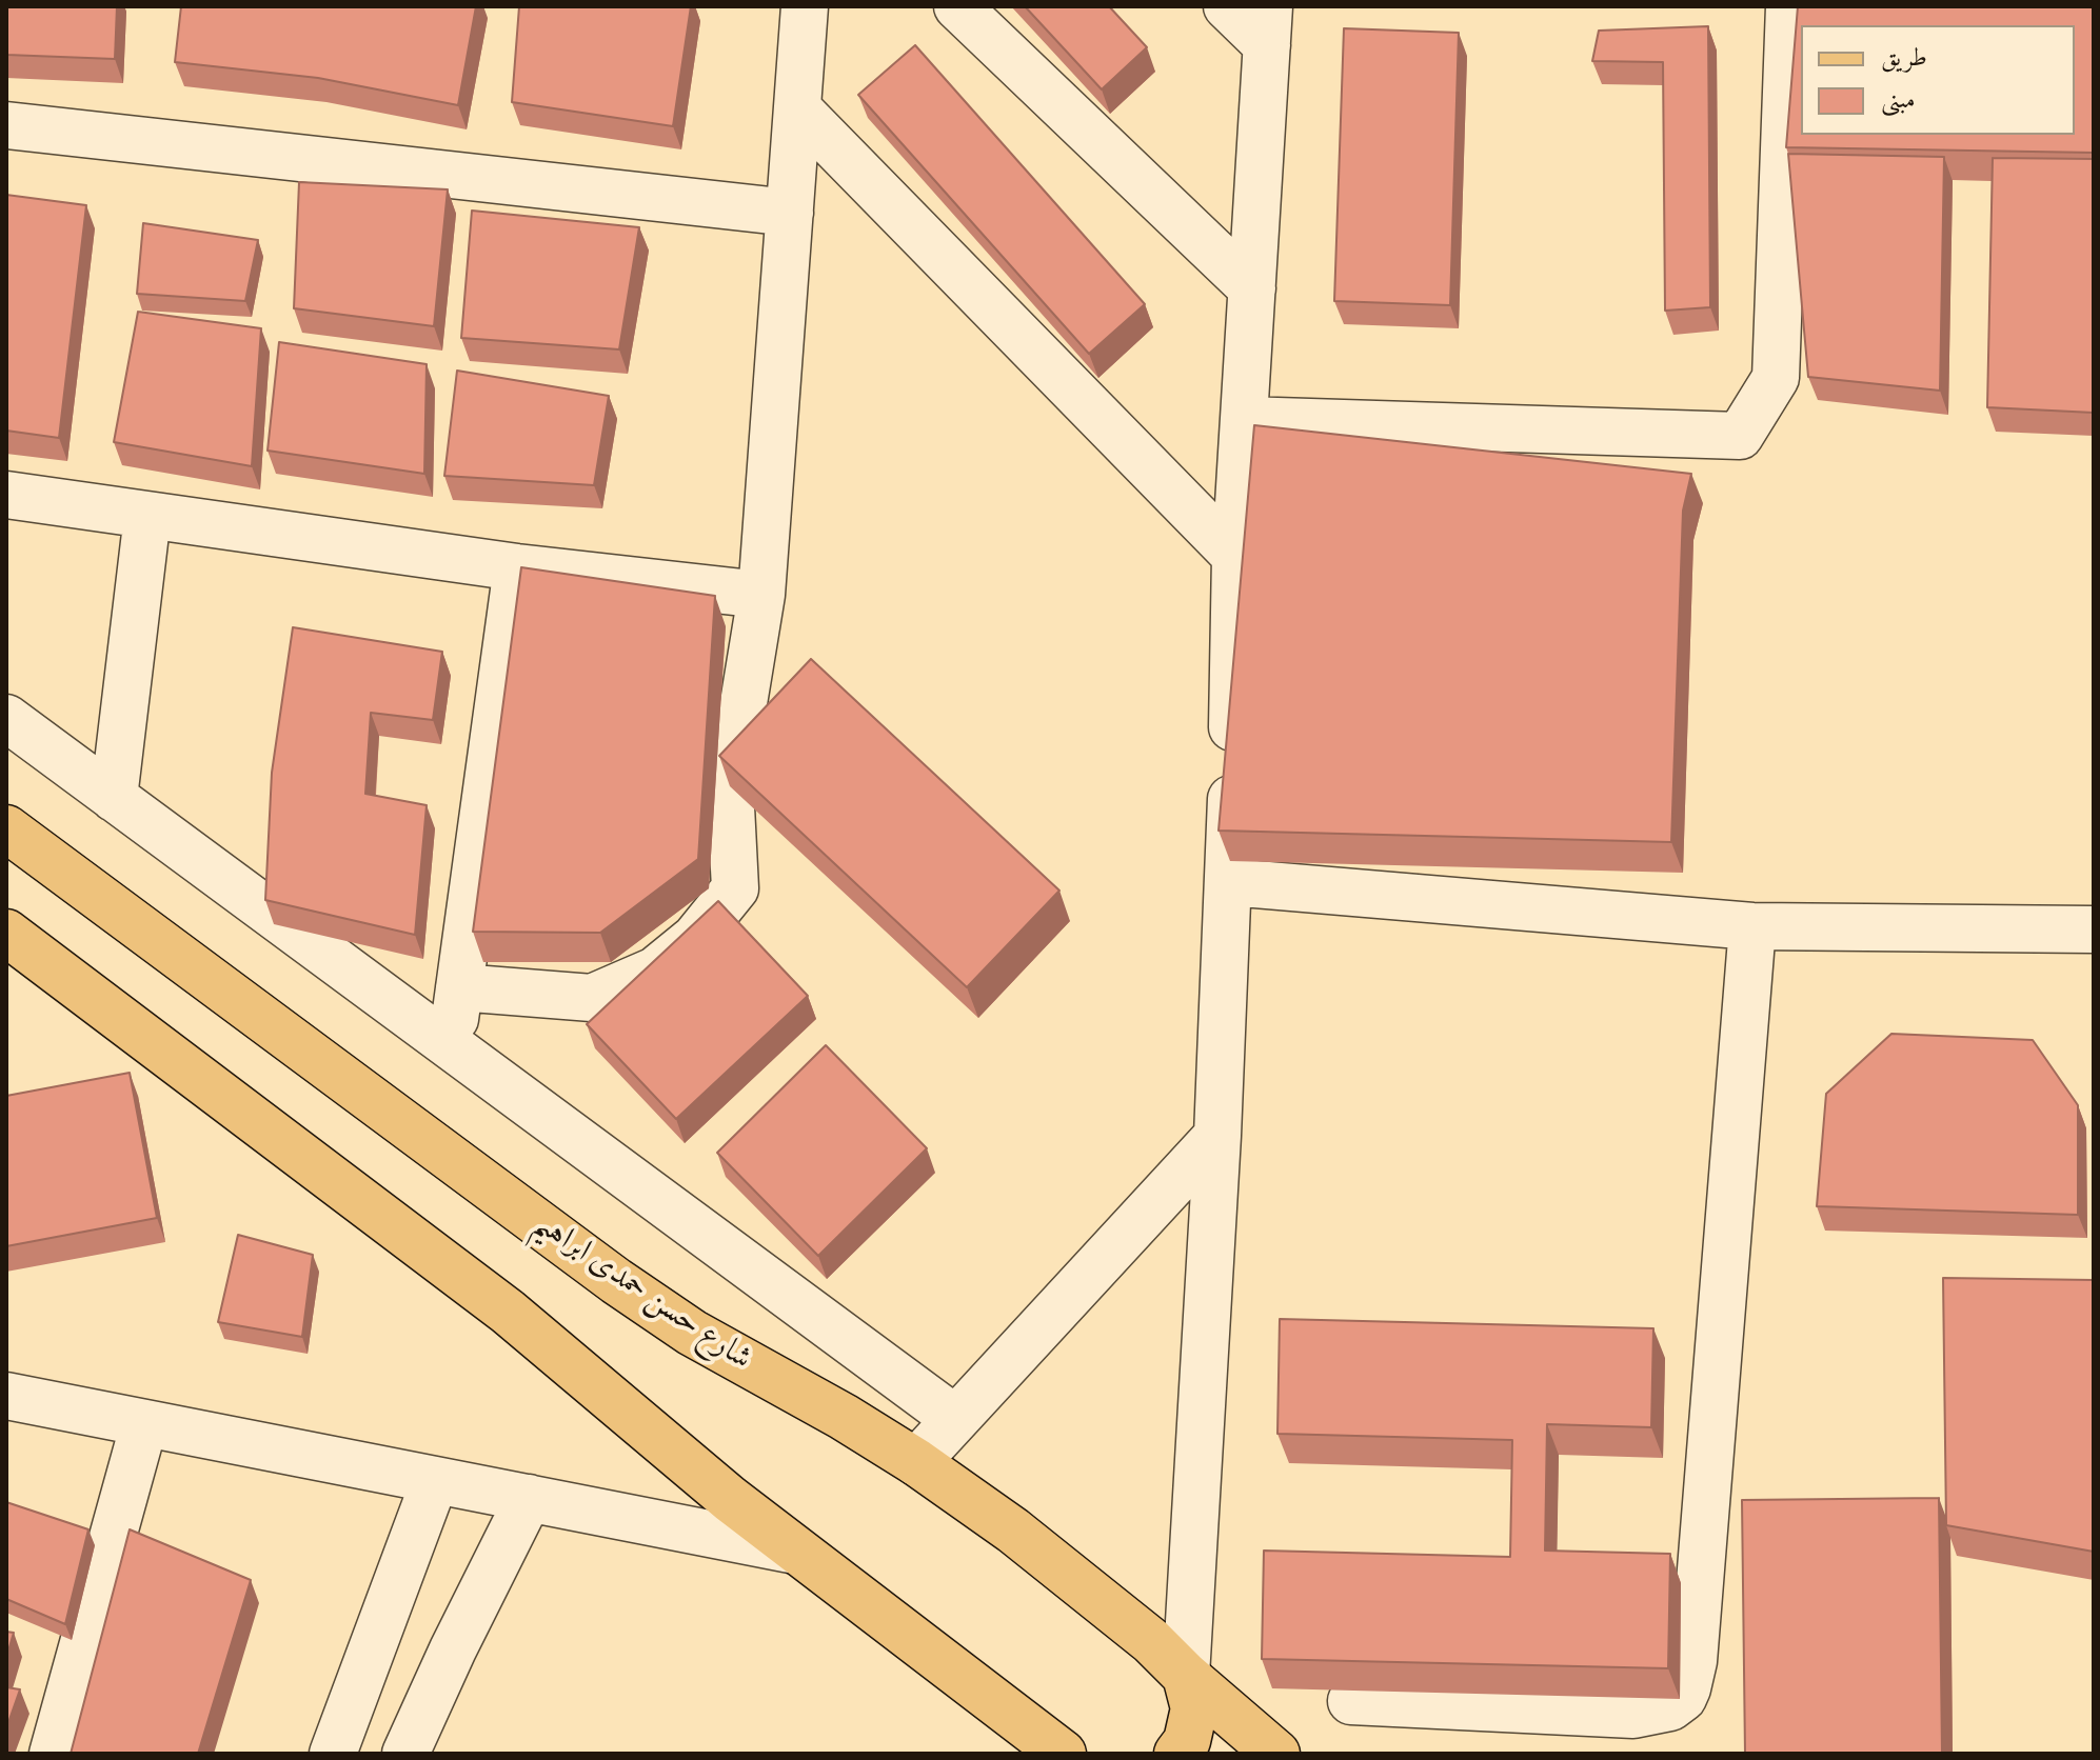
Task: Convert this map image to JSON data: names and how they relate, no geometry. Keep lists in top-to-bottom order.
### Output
{
  "streets": {
    "main road": ["شارع حسن حمدى ابراهيم"]
  },
  "legend": ["طريق", "مبنى"]
}
